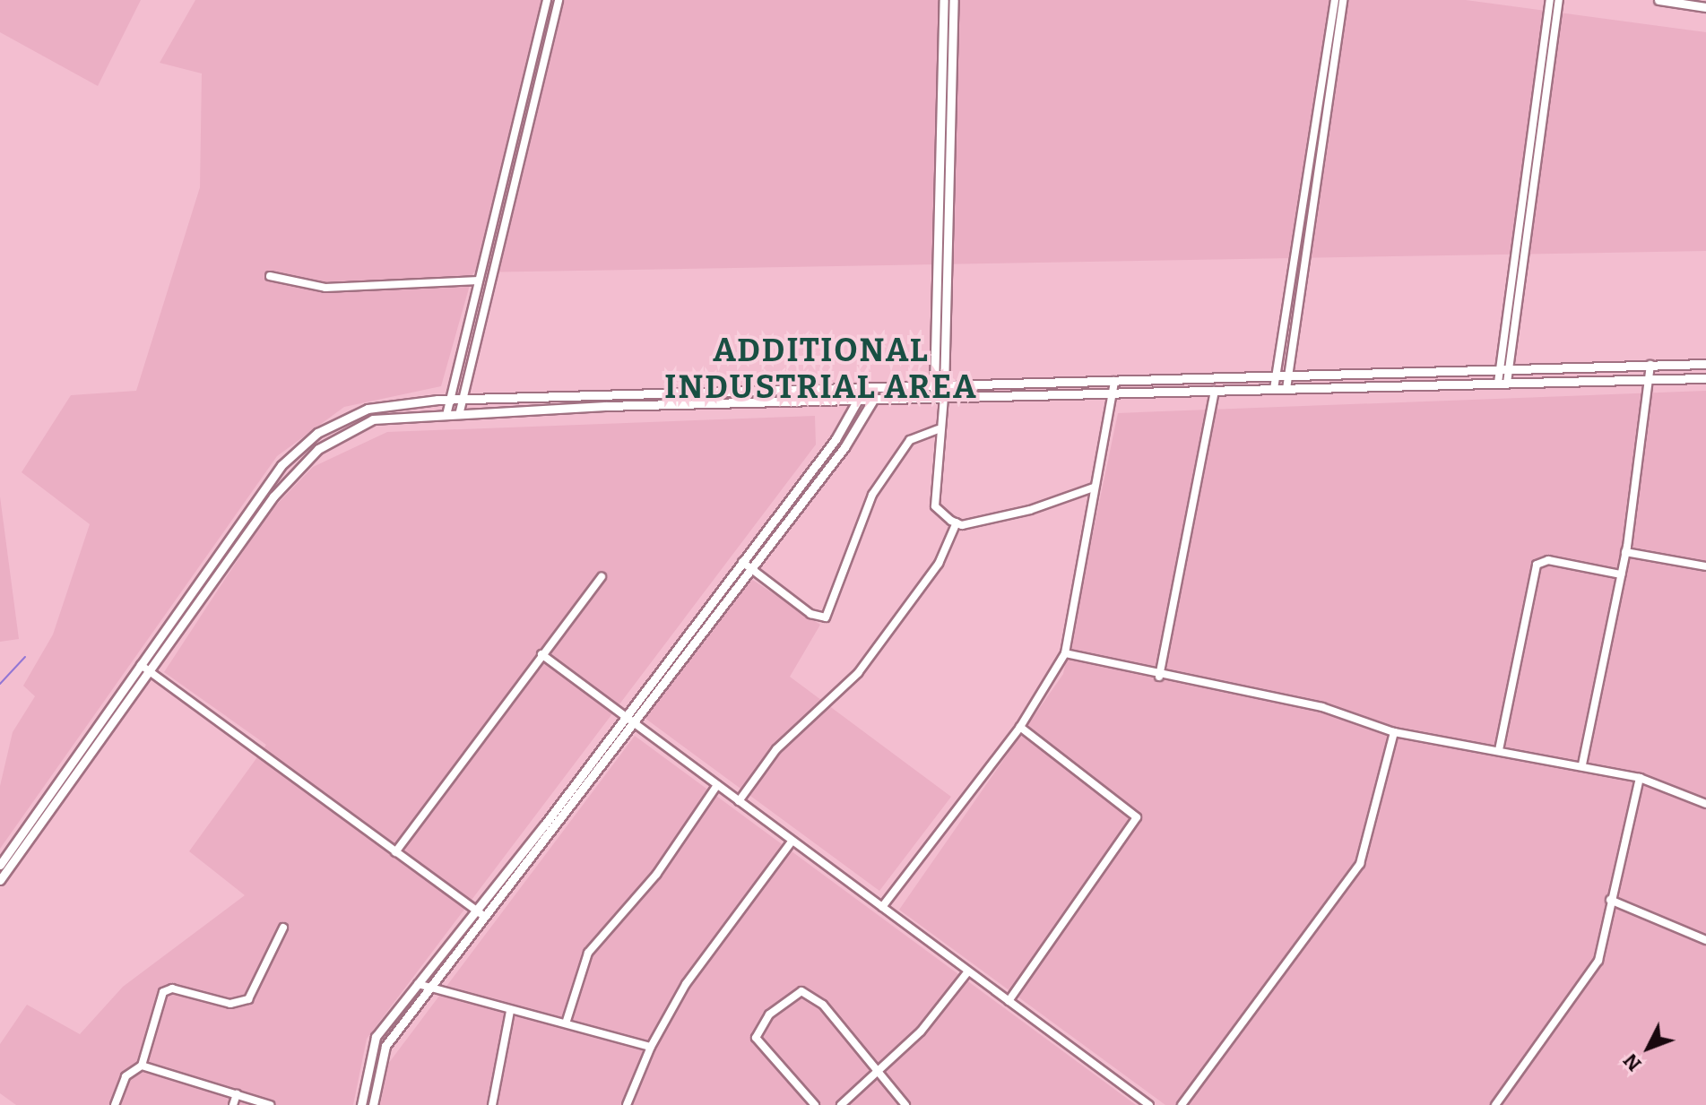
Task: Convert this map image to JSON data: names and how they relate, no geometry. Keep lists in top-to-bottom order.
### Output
{
  "districts": ["ADDITIONAL INDUSTRIAL AREA"],
  "north": "bottom left"
}
